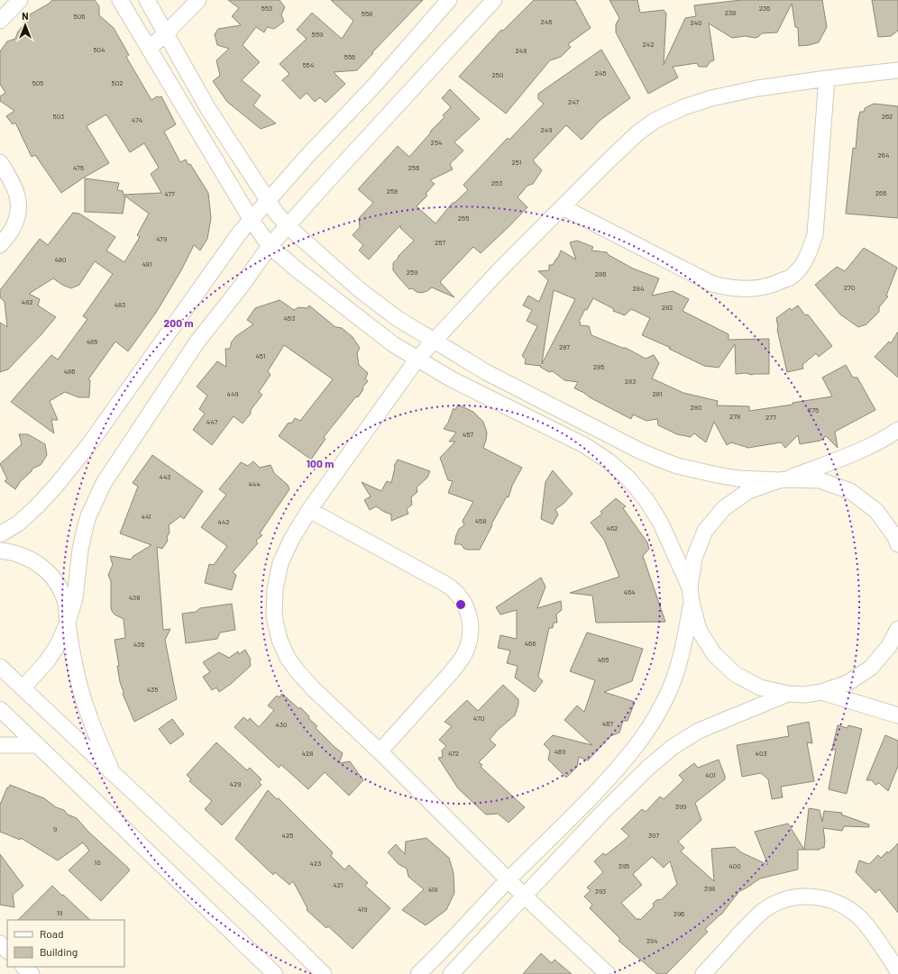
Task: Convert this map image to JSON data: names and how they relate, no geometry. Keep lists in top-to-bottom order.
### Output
{
  "house_numbers": [
    "553",
    "236",
    "238",
    "558",
    "506",
    "246",
    "240",
    "559",
    "242",
    "504",
    "248",
    "556",
    "554",
    "245",
    "250",
    "505",
    "502",
    "247",
    "503",
    "262",
    "474",
    "249",
    "254",
    "264",
    "251",
    "476",
    "256",
    "253",
    "258",
    "266",
    "477",
    "255",
    "479",
    "257",
    "480",
    "481",
    "259",
    "286",
    "270",
    "284",
    "482",
    "483",
    "282",
    "453",
    "485",
    "287",
    "451",
    "285",
    "486",
    "283",
    "449",
    "281",
    "280",
    "275",
    "278",
    "277",
    "447",
    "457",
    "443",
    "444",
    "441",
    "458",
    "442",
    "462",
    "464",
    "438",
    "466",
    "436",
    "465",
    "435",
    "470",
    "467",
    "430",
    "469",
    "428",
    "472",
    "403",
    "401",
    "429",
    "399",
    "9",
    "425",
    "397",
    "10",
    "423",
    "395",
    "400",
    "421",
    "398",
    "418",
    "393",
    "419",
    "19",
    "396",
    "394"
  ],
  "legend": ["Road", "Building"],
  "north": "top",
  "rings": ["200 m", "100 m"]
}
